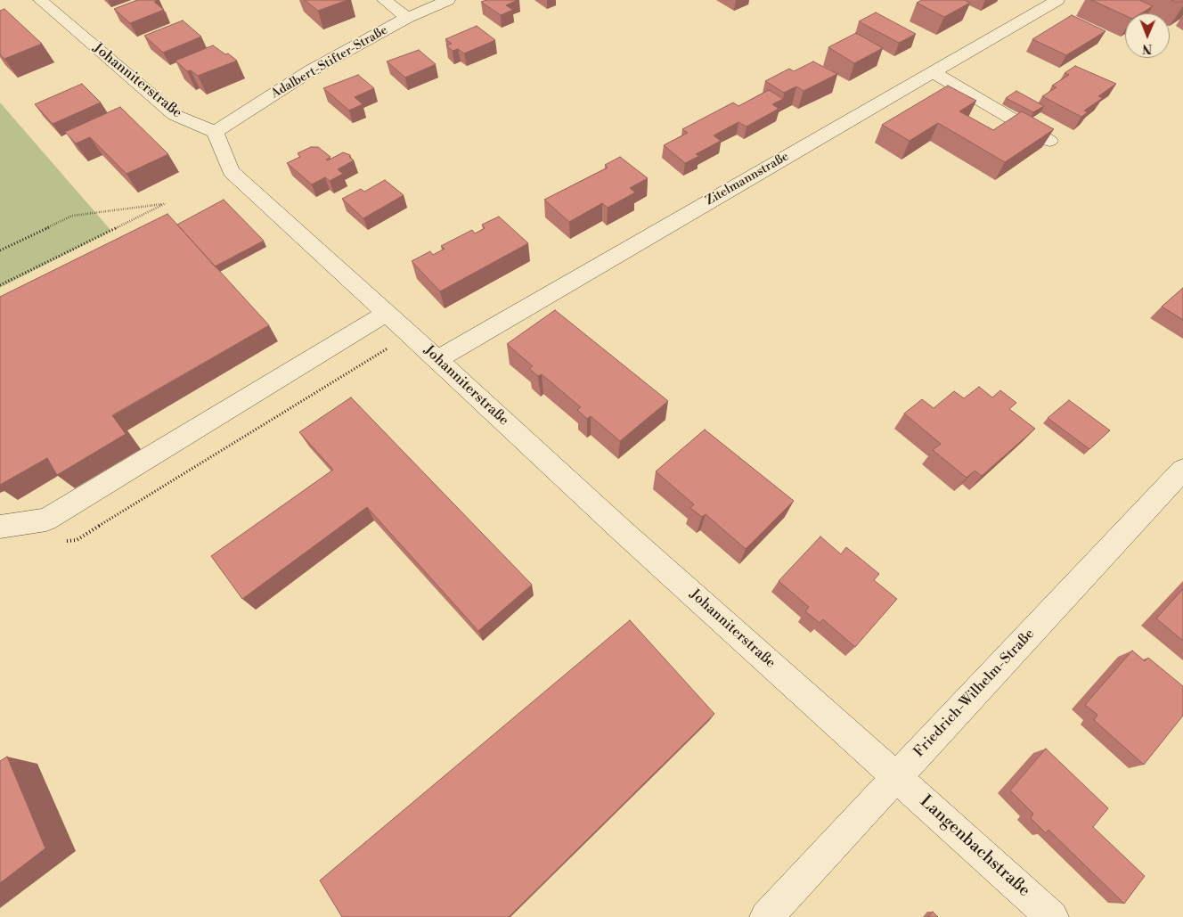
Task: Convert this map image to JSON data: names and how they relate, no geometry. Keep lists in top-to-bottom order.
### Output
{
  "streets": {
    "street": [
      "Adalbert-Stifter-Straße",
      "Johanniterstraße",
      "Zitelmannstraße",
      "Friedrich-Wilhelm-Straße",
      "Langenbachstraße"
    ]
  },
  "crossings": [
    ["Adalbert-Stifter-Straße", "Johanniterstraße"],
    ["Johanniterstraße", "Zitelmannstraße"],
    ["Johanniterstraße", "Friedrich-Wilhelm-Straße"],
    ["Johanniterstraße", "Langenbachstraße"],
    ["Friedrich-Wilhelm-Straße", "Langenbachstraße"]
  ],
  "north": "bottom"
}
